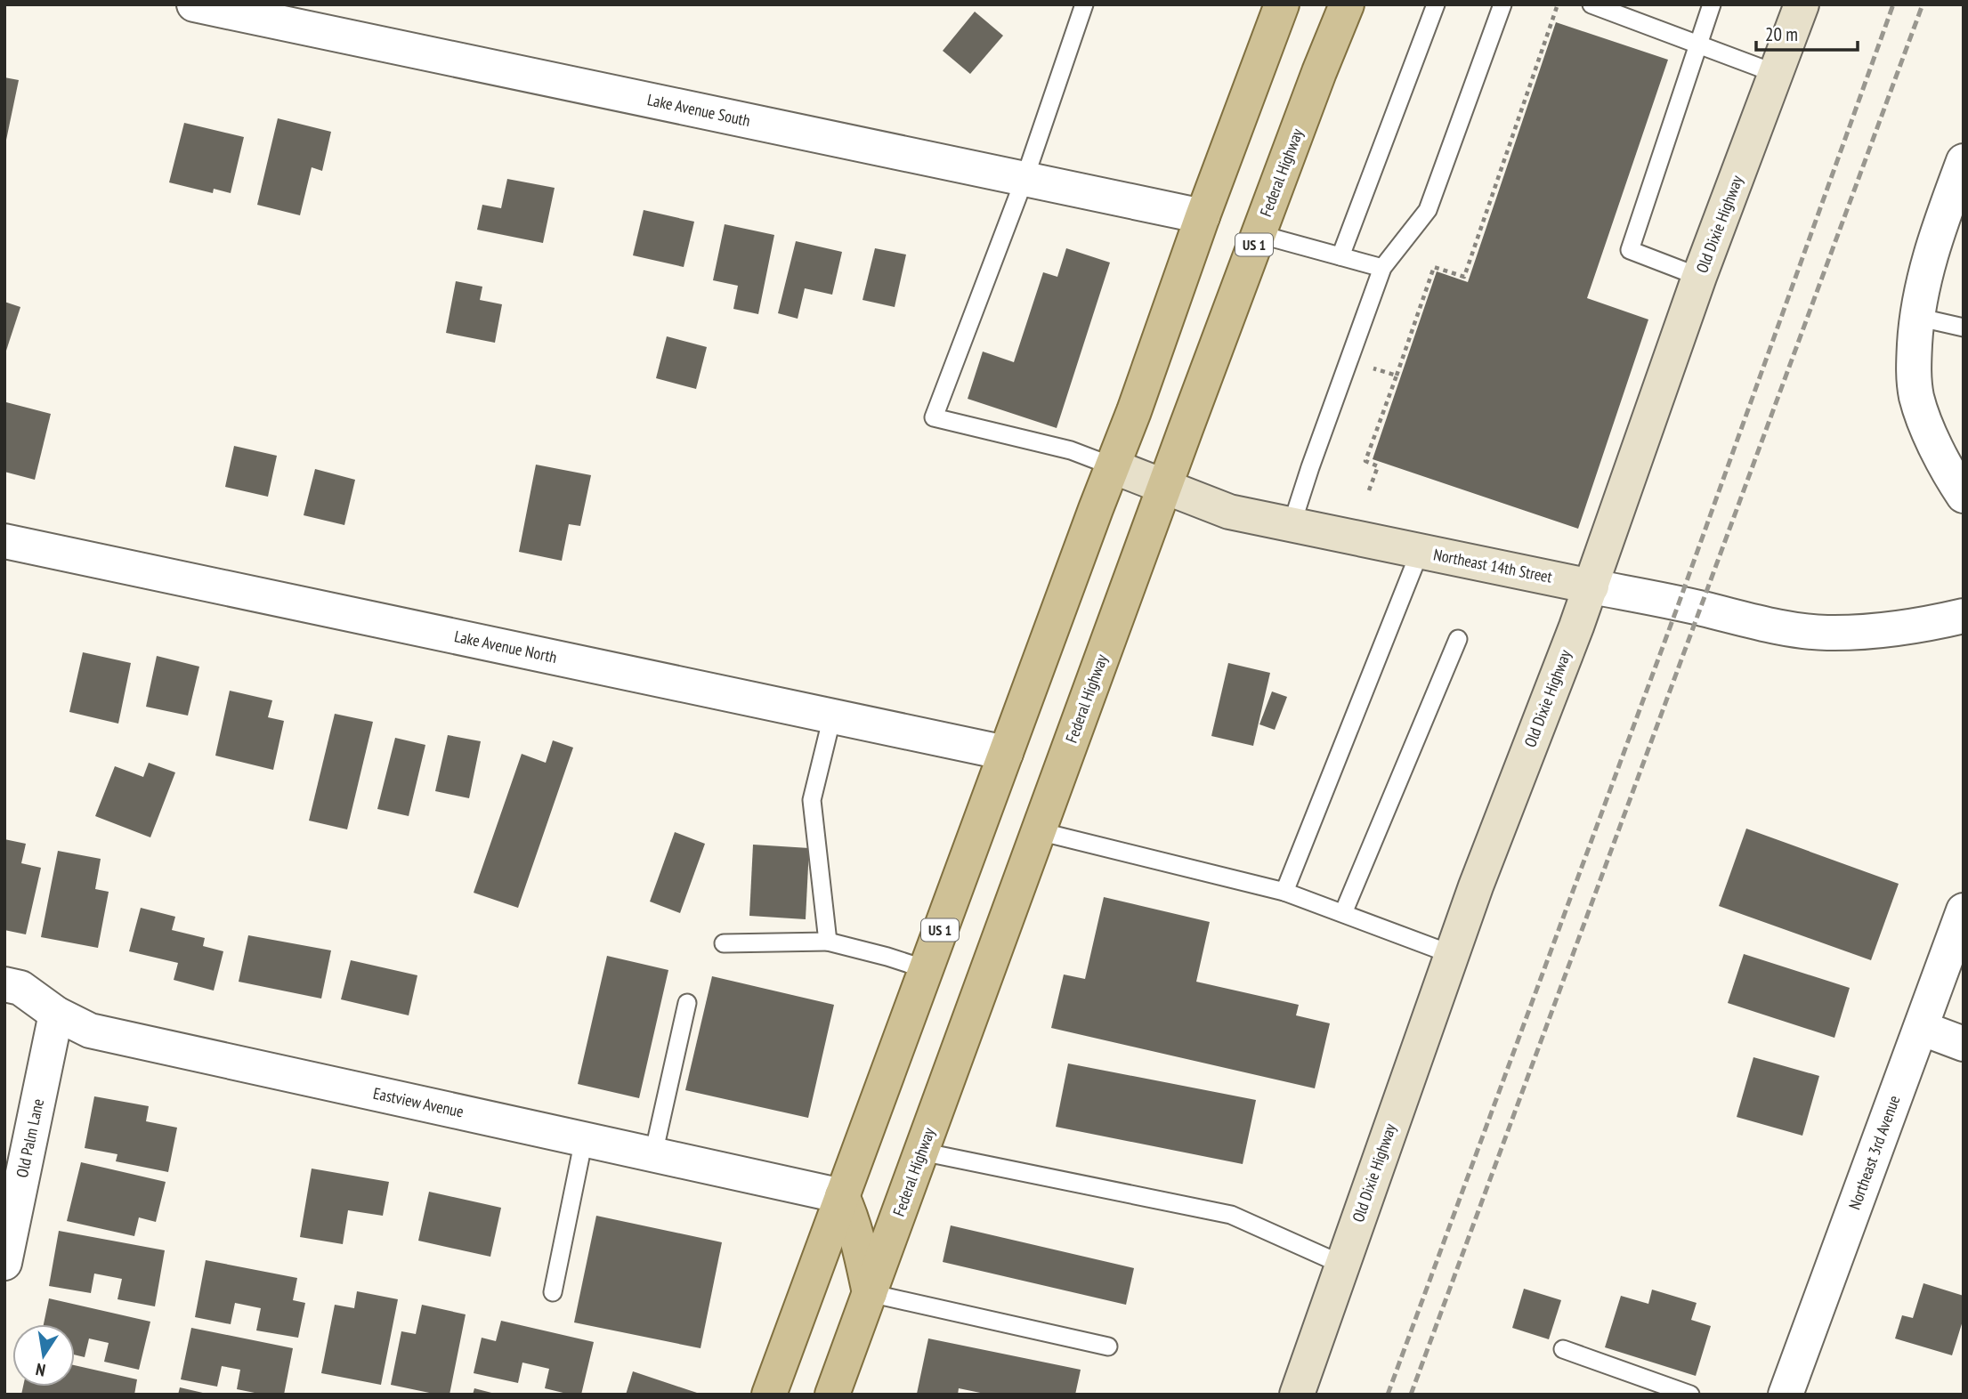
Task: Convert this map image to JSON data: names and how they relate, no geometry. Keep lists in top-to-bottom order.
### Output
{
  "streets": {
    "main road": ["Federal Highway", "US 1"],
    "street": [
      "Lake Avenue South",
      "Old Dixie Highway",
      "Northeast 14th Street",
      "Lake Avenue North",
      "Eastview Avenue",
      "Old Palm Lane",
      "Northeast 3rd Avenue"
    ]
  },
  "crossings": [
    ["Lake Avenue South", "US 1"],
    ["Federal Highway", "Northeast 14th Street"],
    ["Old Dixie Highway", "Northeast 14th Street"],
    ["US 1", "Northeast 14th Street"],
    ["US 1", "Lake Avenue North"],
    ["US 1", "Eastview Avenue"],
    ["Eastview Avenue", "Old Palm Lane"]
  ],
  "scale_bar": "20 m",
  "north": "bottom"
}
